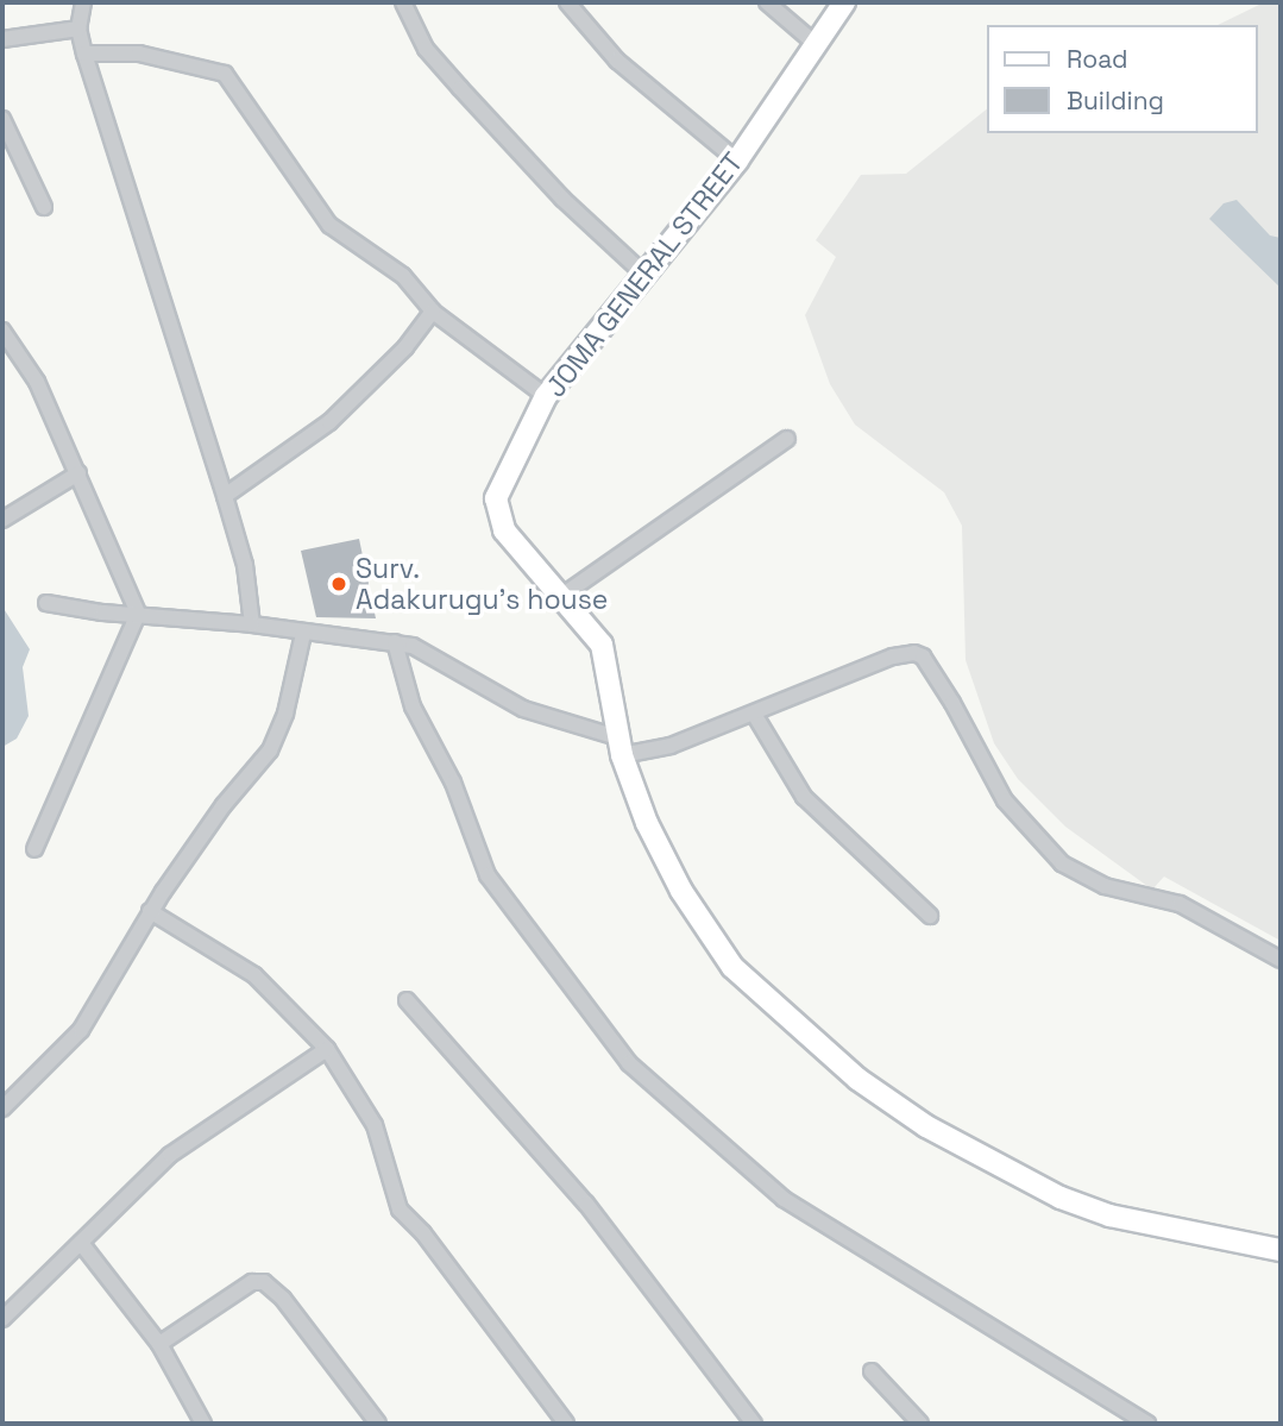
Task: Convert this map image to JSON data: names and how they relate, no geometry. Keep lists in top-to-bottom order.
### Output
{
  "streets": {
    "street": ["JOMA GENERAL STREET"]
  },
  "places": ["Surv. Adakurugu's house"],
  "legend": ["Road", "Building"]
}
